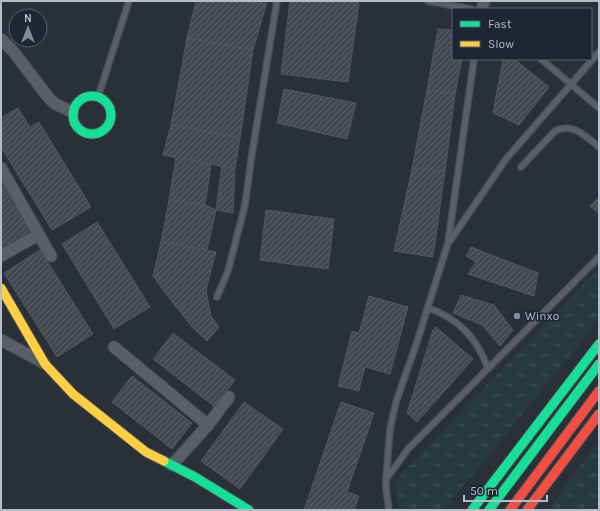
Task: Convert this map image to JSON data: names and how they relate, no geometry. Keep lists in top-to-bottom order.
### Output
{
  "places": ["Winxo"],
  "legend": ["Fast", "Slow"],
  "scale_bar": "50 m",
  "north": "top"
}
